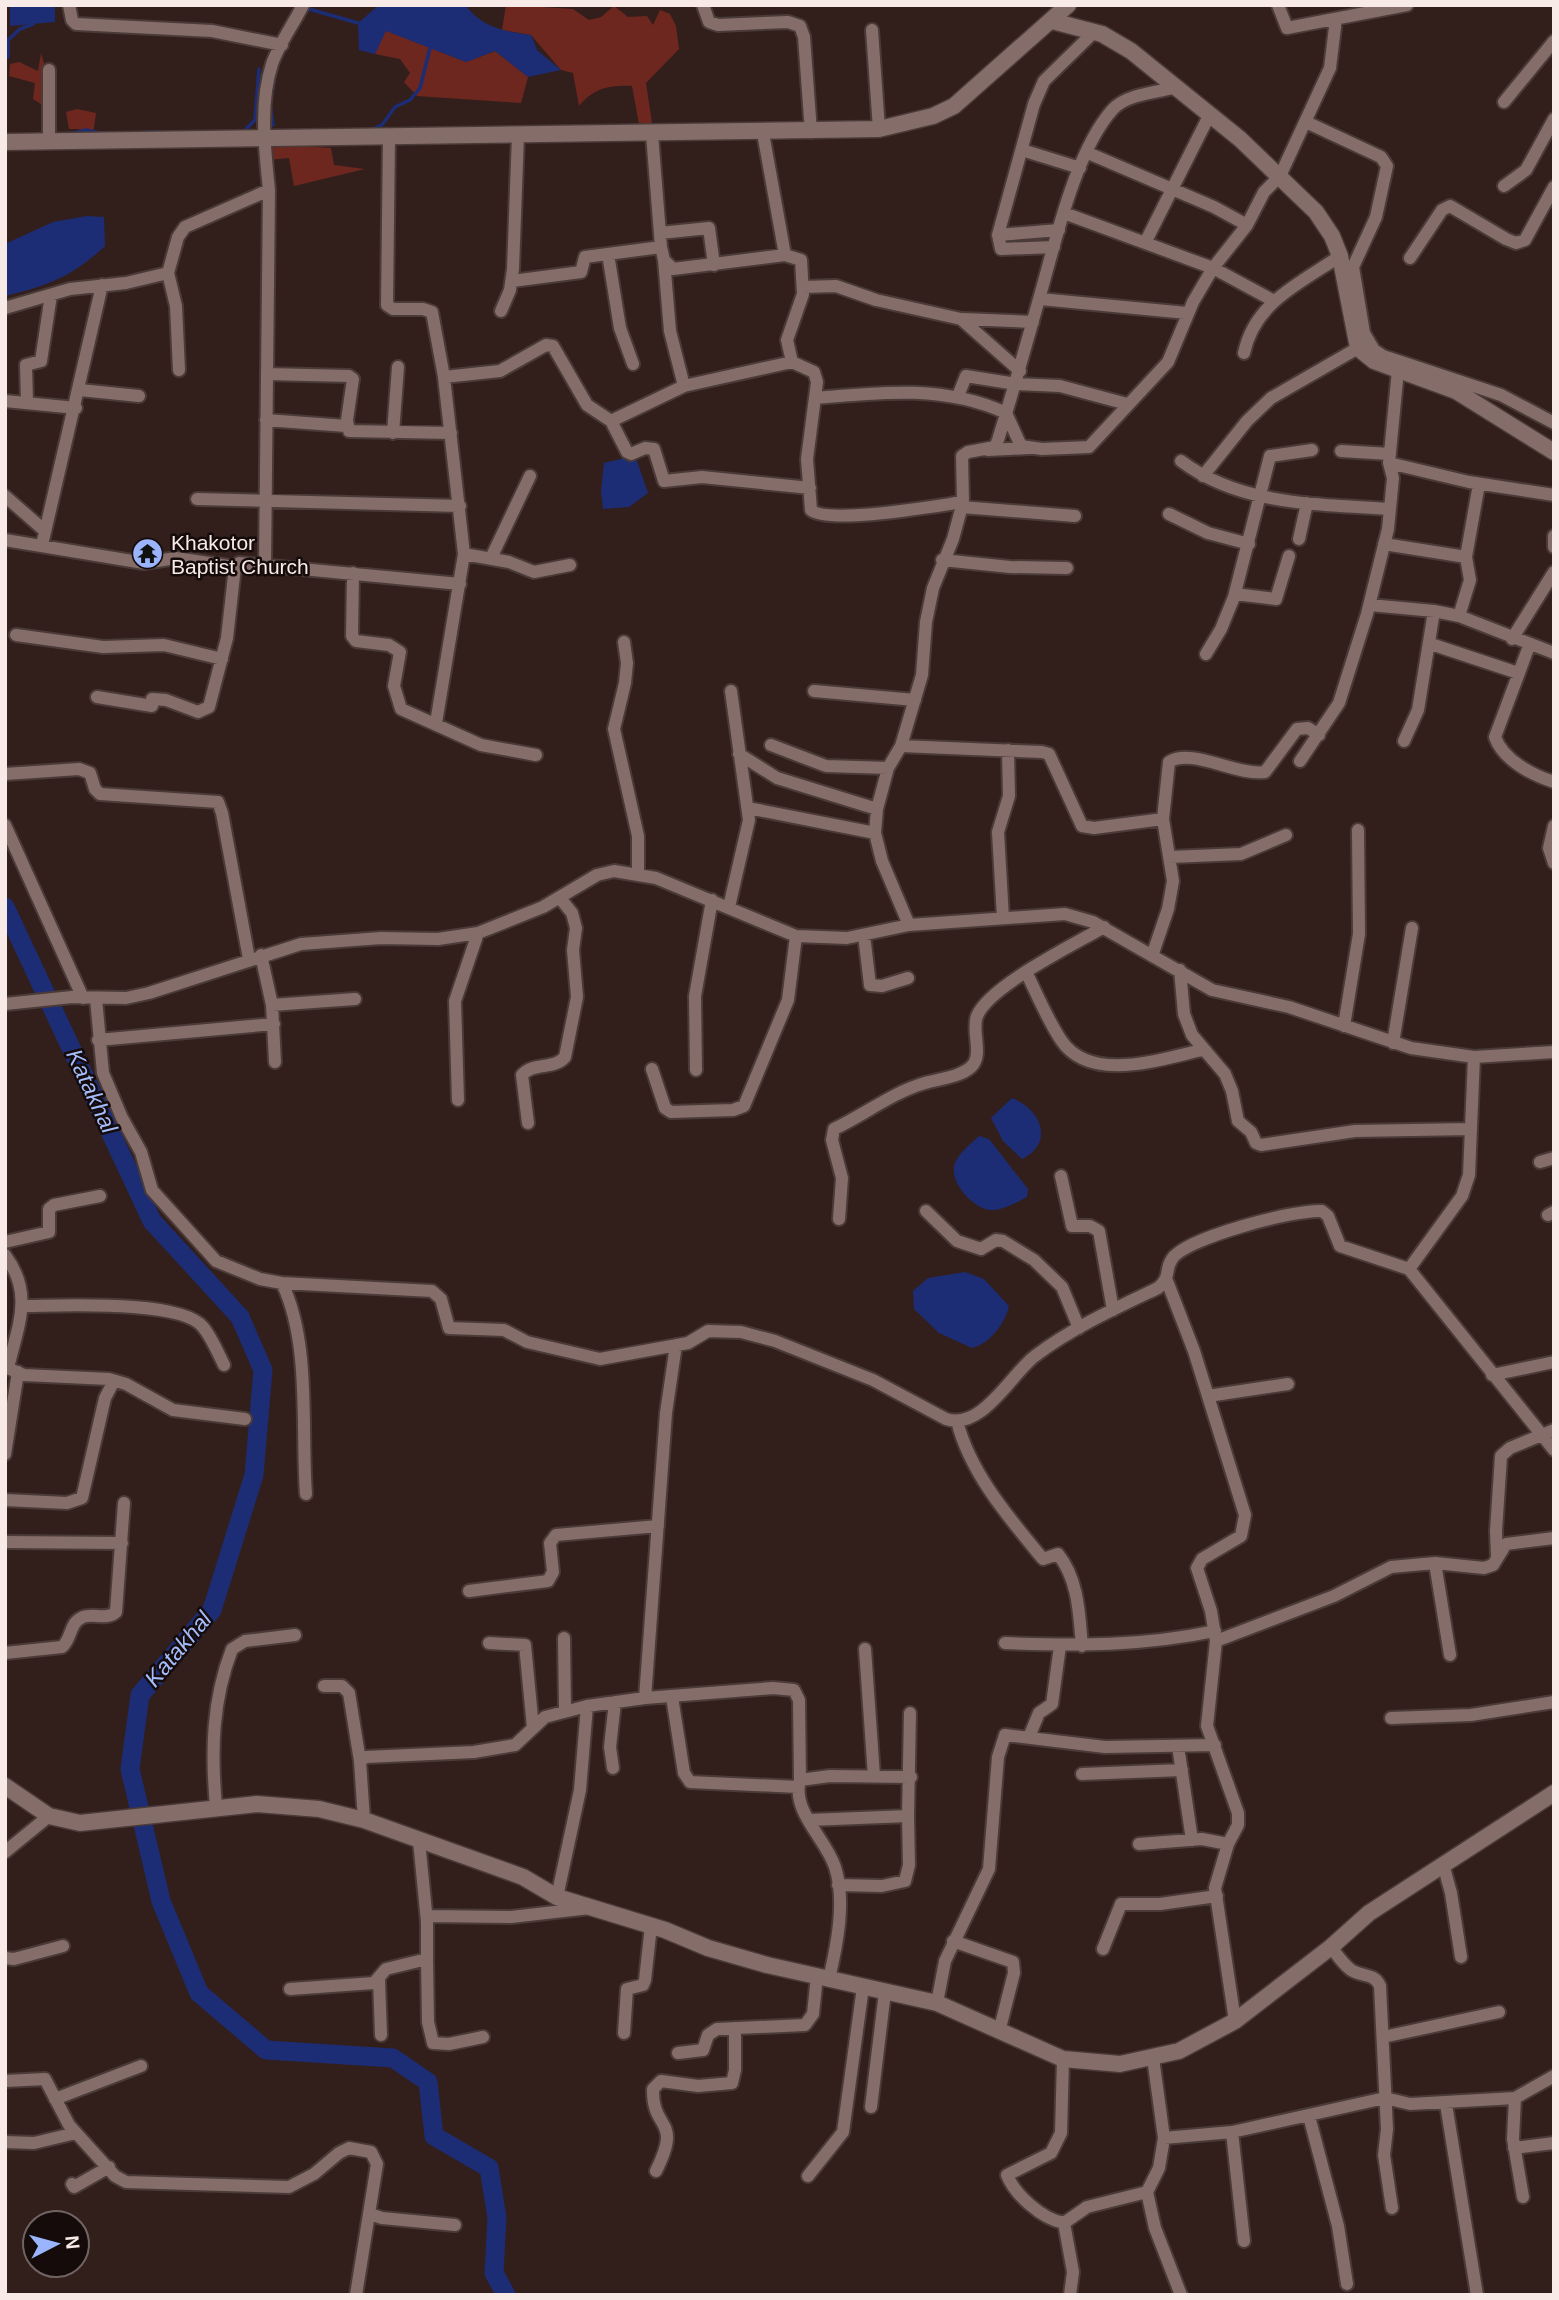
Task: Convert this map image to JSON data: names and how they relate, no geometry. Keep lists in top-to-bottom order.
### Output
{
  "water": ["Katakhal"],
  "places": {
    "temple": ["Khakotor Baptist Church"]
  },
  "north": "right"
}
